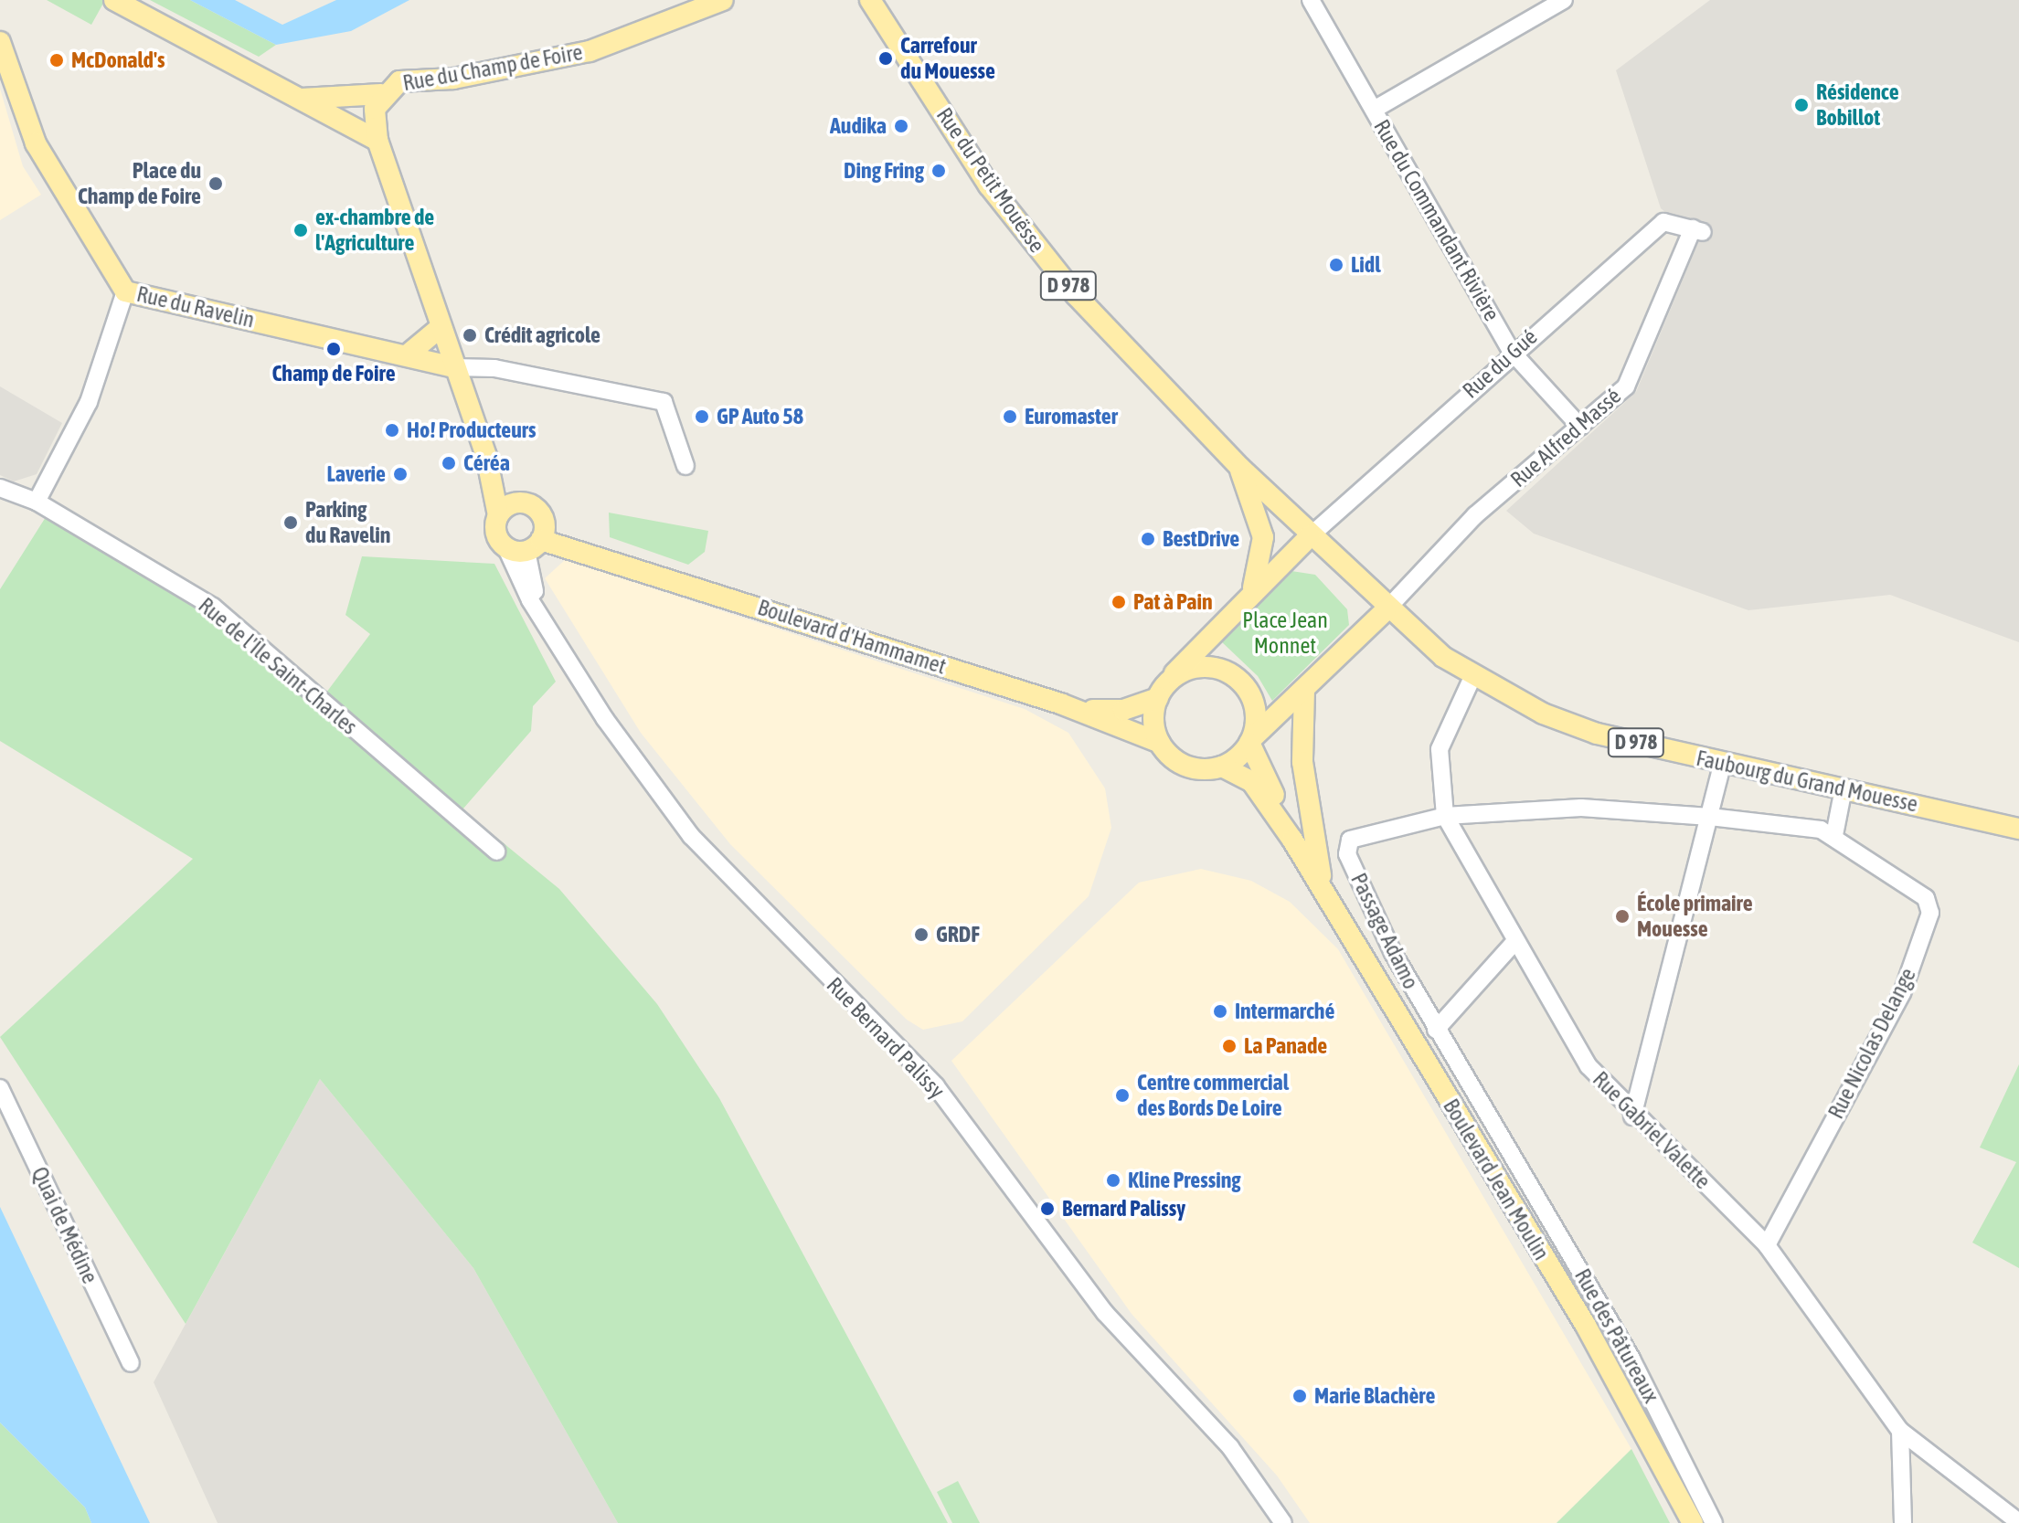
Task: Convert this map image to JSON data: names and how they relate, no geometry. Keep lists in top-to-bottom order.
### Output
{
  "streets": {
    "main road": [
      "Rue du Champ de Foire",
      "Rue du Petit Mouësse",
      "D 978",
      "Rue du Ravelin",
      "Boulevard d'Hammamet",
      "Faubourg du Grand Mouesse",
      "Boulevard Jean Moulin"
    ],
    "street": [
      "Rue du Commandant Rivière",
      "Rue du Gué",
      "Rue Alfred Massé",
      "Rue de l'Île Saint-Charles",
      "Passage Adamo",
      "Rue Bernard Palissy",
      "Rue Nicolas Delange",
      "Rue Gabriel Valette",
      "Quai de Médine",
      "Rue des Pâtureaux"
    ]
  },
  "crossings": [
    ["Rue du Petit Mouësse", "Rue du Gué"],
    ["Rue du Petit Mouësse", "Faubourg du Grand Mouesse"],
    ["Rue du Commandant Rivière", "Rue du Gué"],
    ["Rue du Commandant Rivière", "Rue Alfred Massé"],
    ["Rue du Gué", "Rue Alfred Massé"],
    ["Rue du Gué", "Faubourg du Grand Mouesse"],
    ["Rue Alfred Massé", "Faubourg du Grand Mouesse"],
    ["Boulevard d'Hammamet", "Rue Bernard Palissy"],
    ["Faubourg du Grand Mouesse", "Passage Adamo"],
    ["Faubourg du Grand Mouesse", "Rue Nicolas Delange"],
    ["Faubourg du Grand Mouesse", "Rue Gabriel Valette"],
    ["Passage Adamo", "Rue Gabriel Valette"],
    ["Passage Adamo", "Rue des Pâtureaux"],
    ["Rue Nicolas Delange", "Rue Gabriel Valette"]
  ],
  "parks": ["Place Jean Monnet"],
  "places": [
    "Carrefour du Mouesse",
    "McDonald's",
    "Résidence Bobillot",
    "Audika",
    "Ding Fring",
    "Place du Champ de Foire",
    "ex-chambre de l'Agriculture",
    "Lidl",
    "Crédit agricole",
    "Champ de Foire",
    "GP Auto 58",
    "Euromaster",
    "Ho! Producteurs",
    "Céréa",
    "Laverie",
    "Parking du Ravelin",
    "BestDrive",
    "Pat à Pain",
    "École primaire Mouesse",
    "GRDF",
    "Intermarché",
    "La Panade",
    "Centre commercial des Bords De Loire",
    "Kline Pressing",
    "Bernard Palissy",
    "Marie Blachère"
  ]
}
